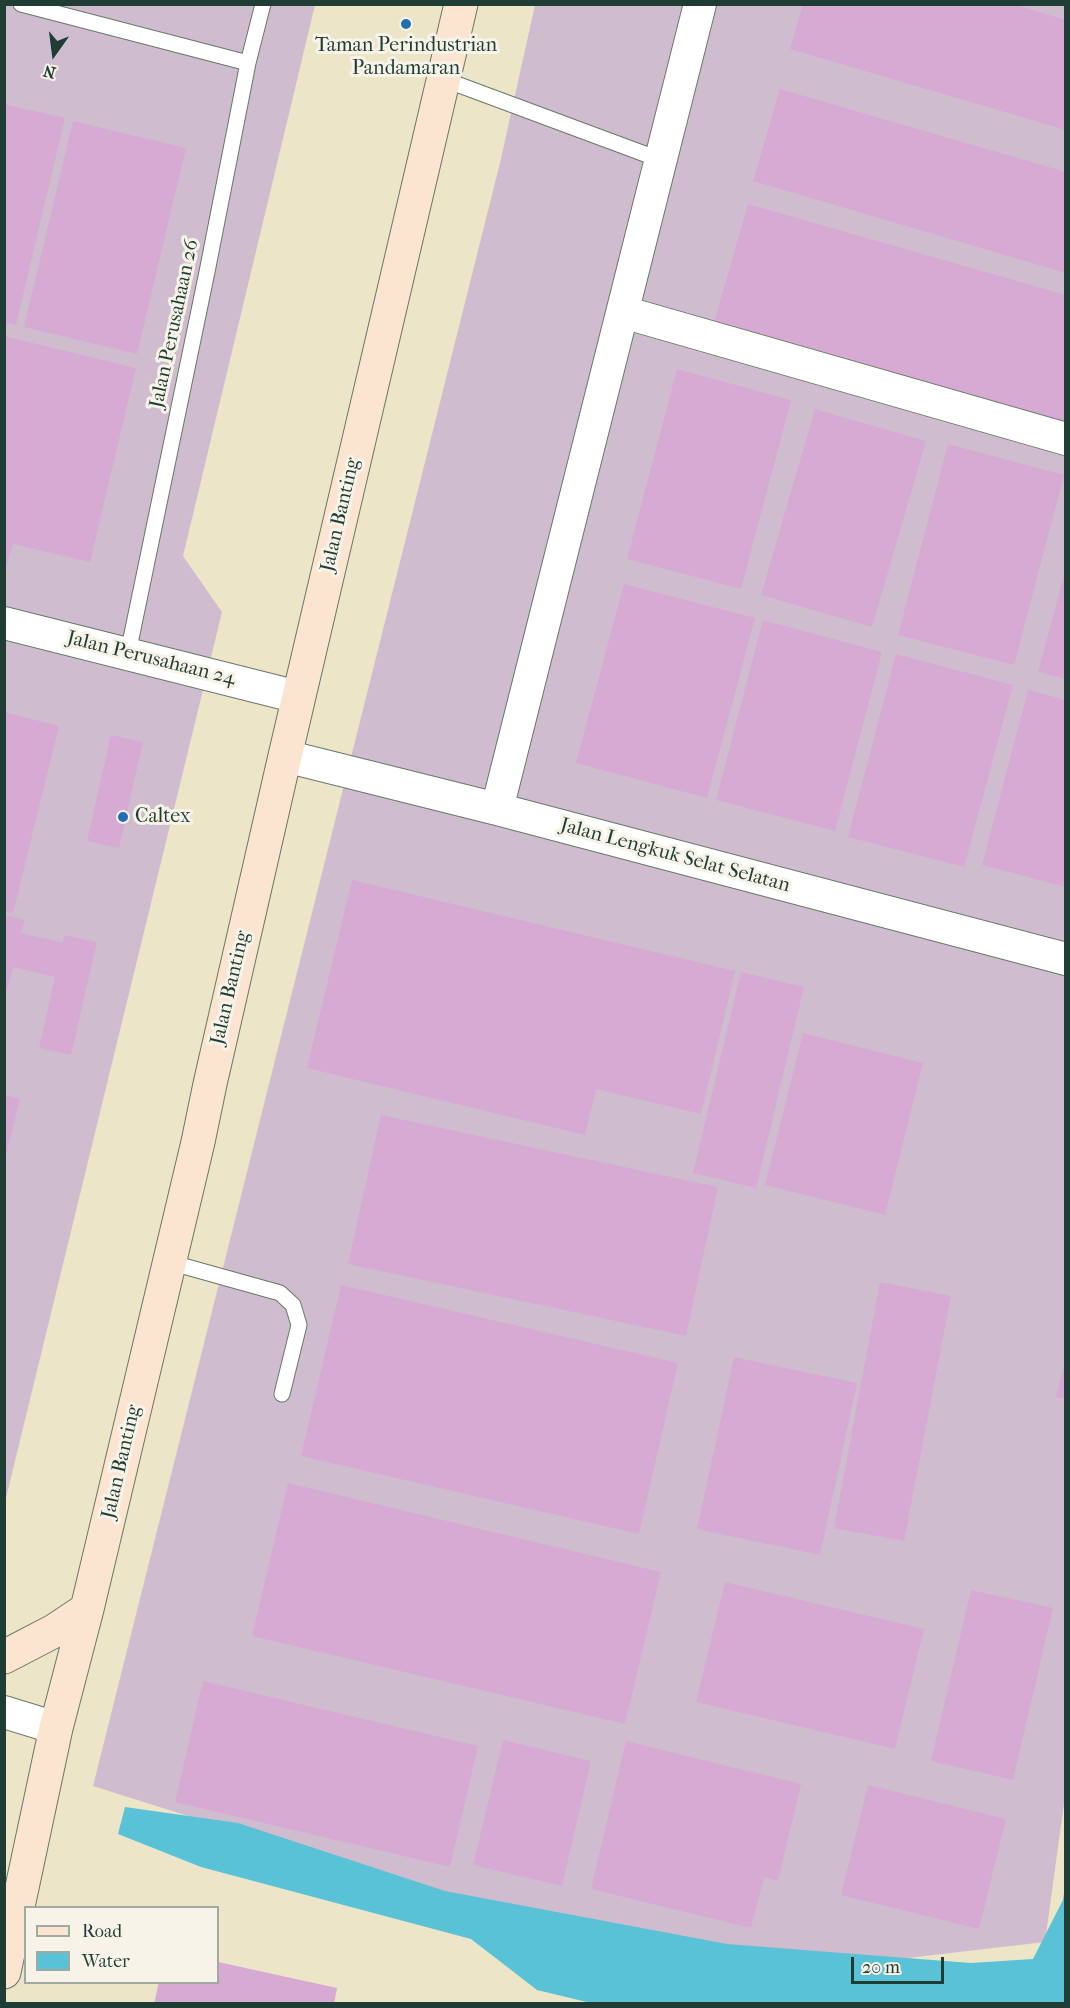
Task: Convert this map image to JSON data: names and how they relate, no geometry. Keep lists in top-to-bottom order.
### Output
{
  "streets": {
    "main road": ["Jalan Banting"],
    "street": ["Jalan Perusahaan 24", "Jalan Lengkuk Selat Selatan"],
    "lane": ["Jalan Perusahaan 26"]
  },
  "crossings": [
    ["Jalan Perusahaan 26", "Jalan Perusahaan 24"],
    ["Jalan Banting", "Jalan Perusahaan 24"],
    ["Jalan Banting", "Jalan Lengkuk Selat Selatan"]
  ],
  "places": ["Taman Perindustrian Pandamaran", "Caltex"],
  "legend": ["Road", "Water"],
  "scale_bar": "20 m",
  "north": "bottom"
}
